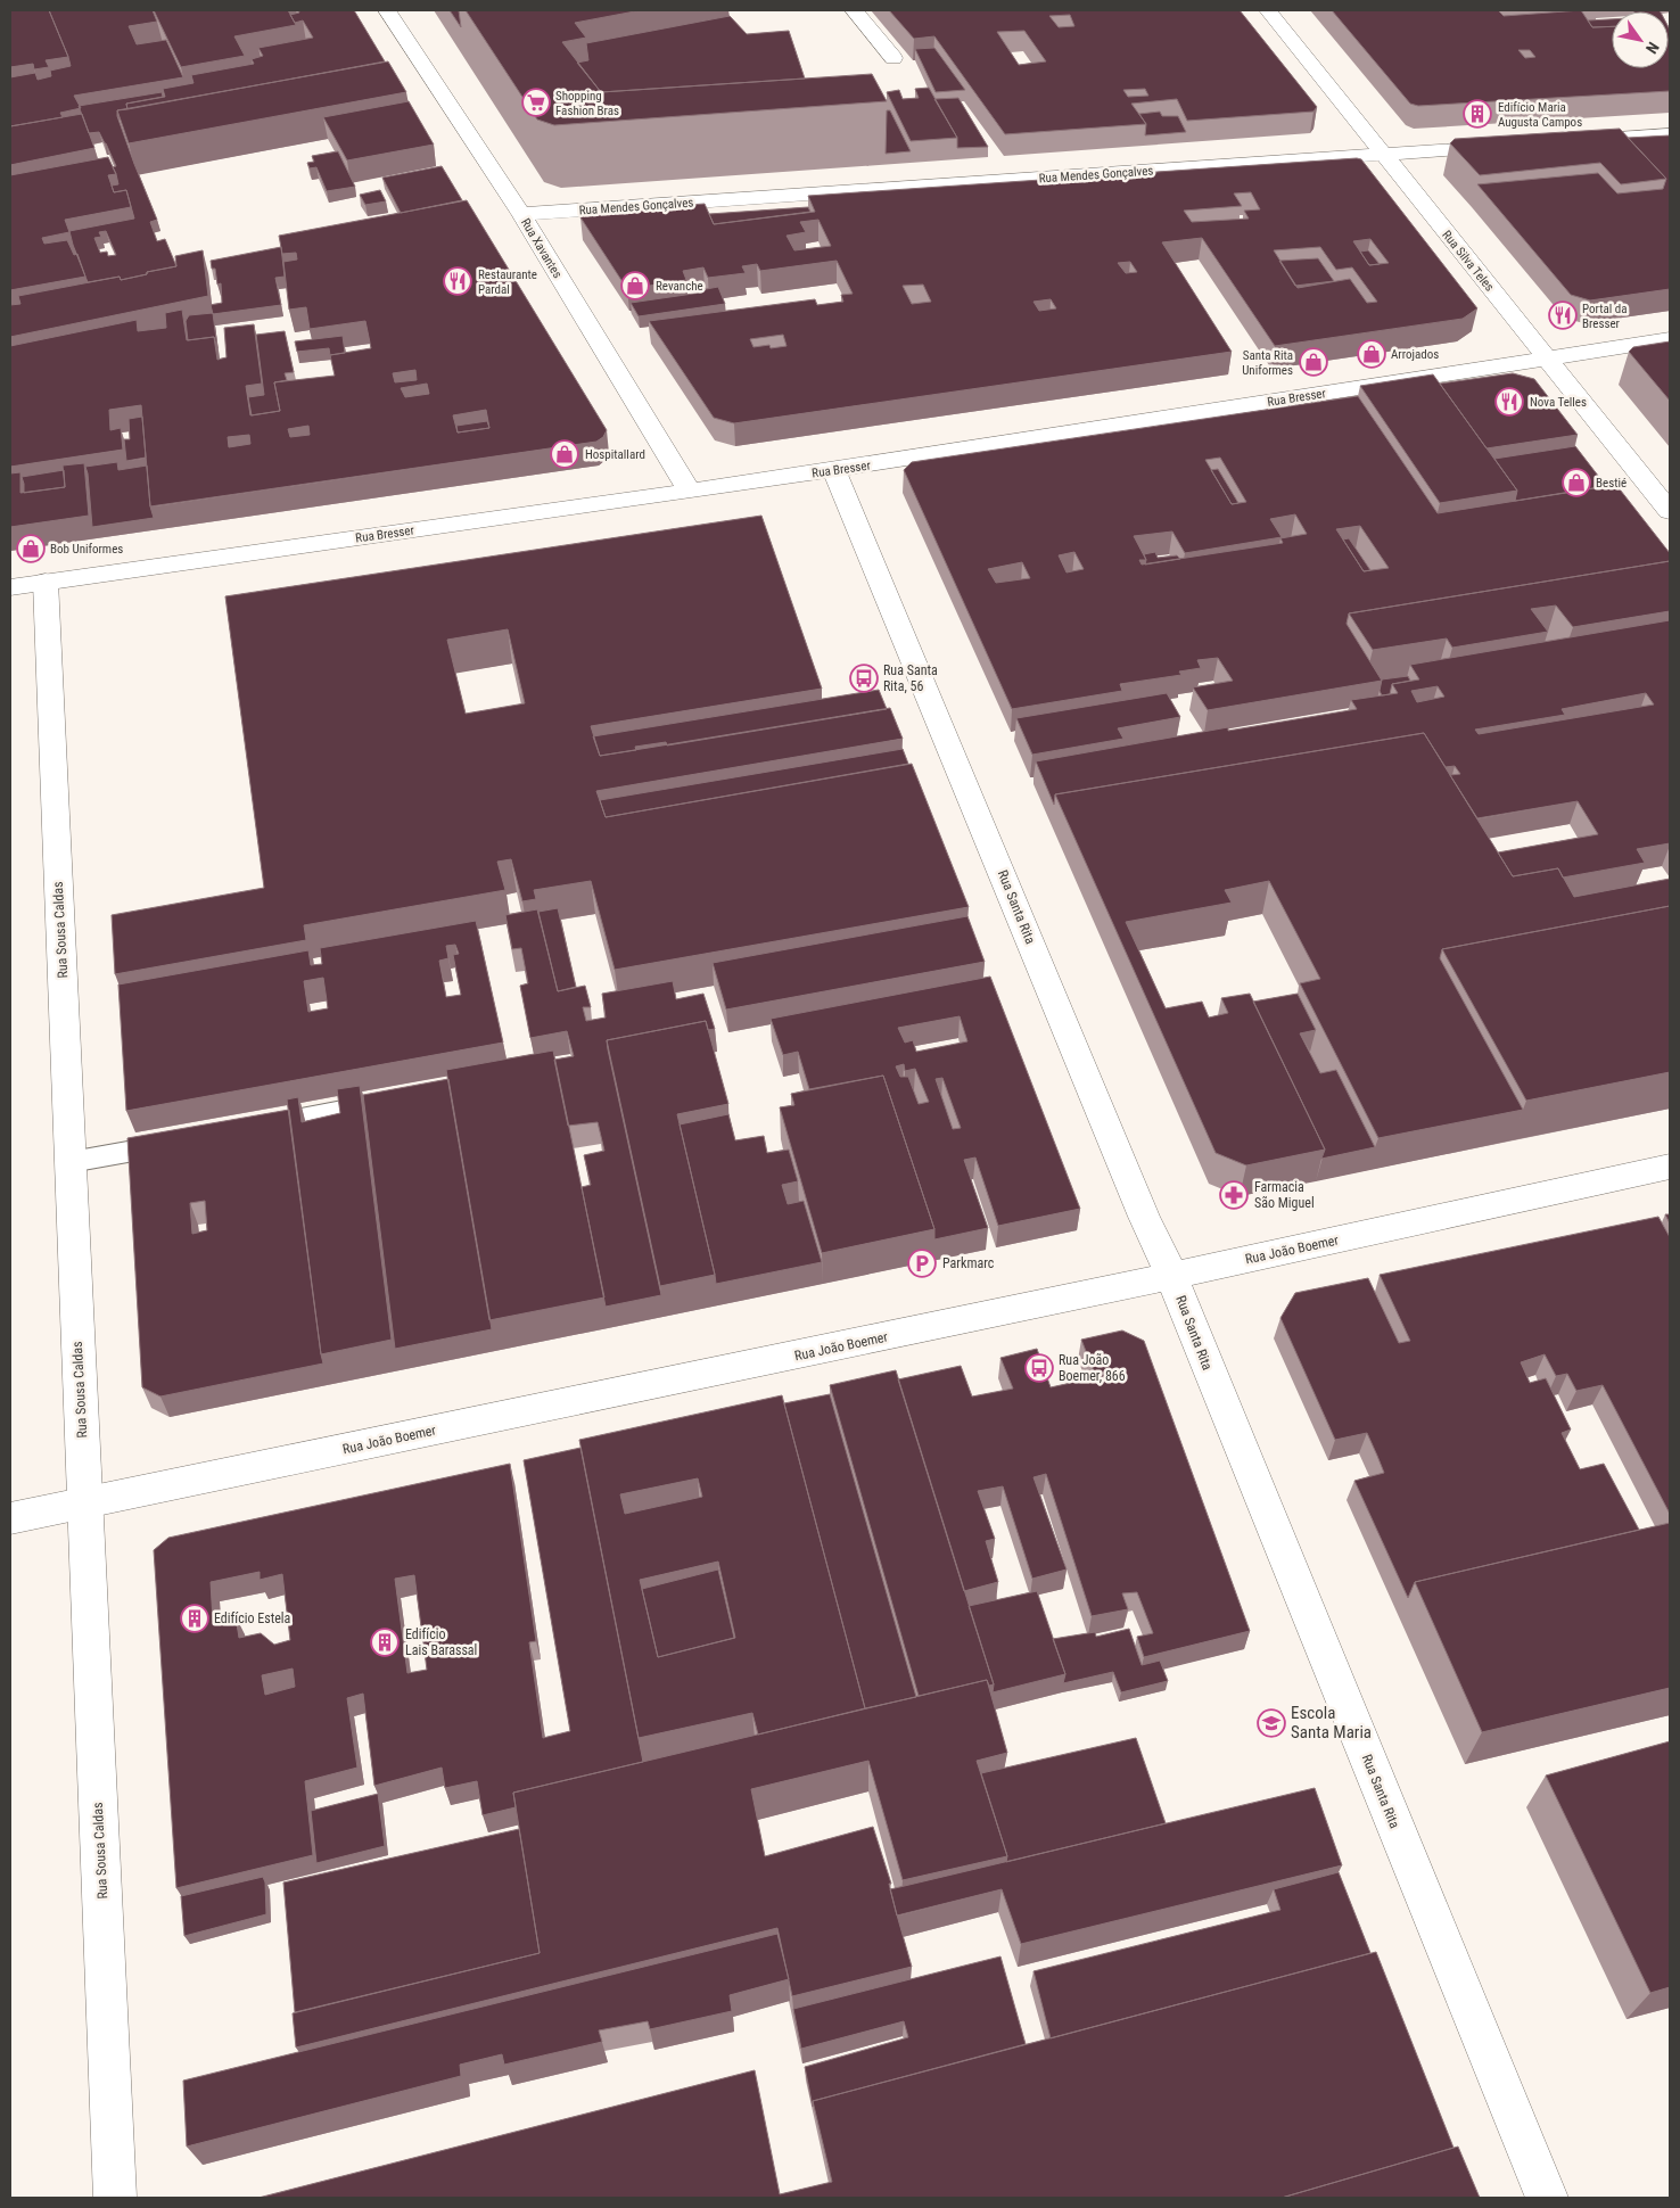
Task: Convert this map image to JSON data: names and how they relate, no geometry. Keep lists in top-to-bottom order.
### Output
{
  "streets": {
    "main road": [
      "Rua Mendes Gonçalves",
      "Rua Xavantes",
      "Rua Silva Teles",
      "Rua Bresser",
      "Rua Santa Rita",
      "Rua Sousa Caldas",
      "Rua João Boemer"
    ]
  },
  "crossings": [
    ["Rua Mendes Gonçalves", "Rua Xavantes"],
    ["Rua Mendes Gonçalves", "Rua Silva Teles"],
    ["Rua Xavantes", "Rua Bresser"],
    ["Rua Silva Teles", "Rua Bresser"],
    ["Rua Bresser", "Rua Santa Rita"],
    ["Rua Bresser", "Rua Sousa Caldas"],
    ["Rua Santa Rita", "Rua João Boemer"],
    ["Rua Sousa Caldas", "Rua João Boemer"]
  ],
  "places": {
    "supermarket": ["Shopping Fashion Bras"],
    "building": ["Edifício Maria Augusta Campos", "Edifício Estela", "Edifício Lais Barassal"],
    "restaurant": ["Restaurante Pardal", "Portal da Bresser", "Nova Telles"],
    "shop": [
      "Revanche",
      "Arrojados",
      "Santa Rita Uniformes",
      "Hospitallard",
      "Bestié",
      "Bob Uniformes"
    ],
    "bus stop": ["Rua Santa Rita, 56", "Rua João Boemer, 866"],
    "pharmacy": ["Farmacia São Miguel"],
    "parking": ["Parkmarc"],
    "school or university": ["Escola Santa Maria"]
  },
  "north": "bottom right"
}
